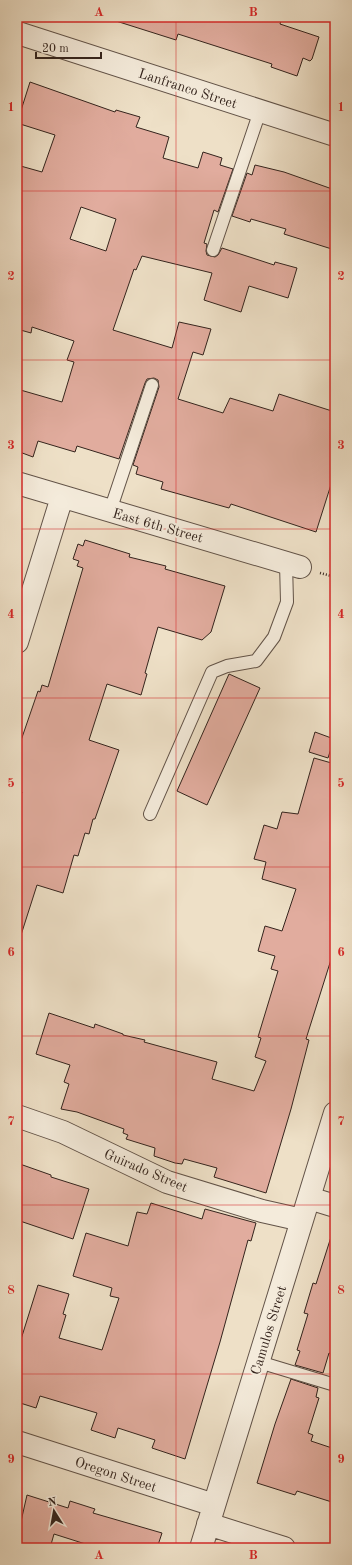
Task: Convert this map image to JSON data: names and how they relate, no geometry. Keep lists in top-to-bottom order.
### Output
{
  "streets": {
    "street": [
      "Lanfranco Street",
      "East 6th Street",
      "Guirado Street",
      "Camulos Street",
      "Oregon Street"
    ]
  },
  "crossings": [
    ["Guirado Street", "Camulos Street"],
    ["Camulos Street", "Oregon Street"]
  ],
  "scale_bar": "20 m",
  "north": "top",
  "grid": {
    "columns": ["A", "B"],
    "rows": [
      "1",
      "2",
      "3",
      "4",
      "5",
      "6",
      "7",
      "8",
      "9"
    ]
  }
}
